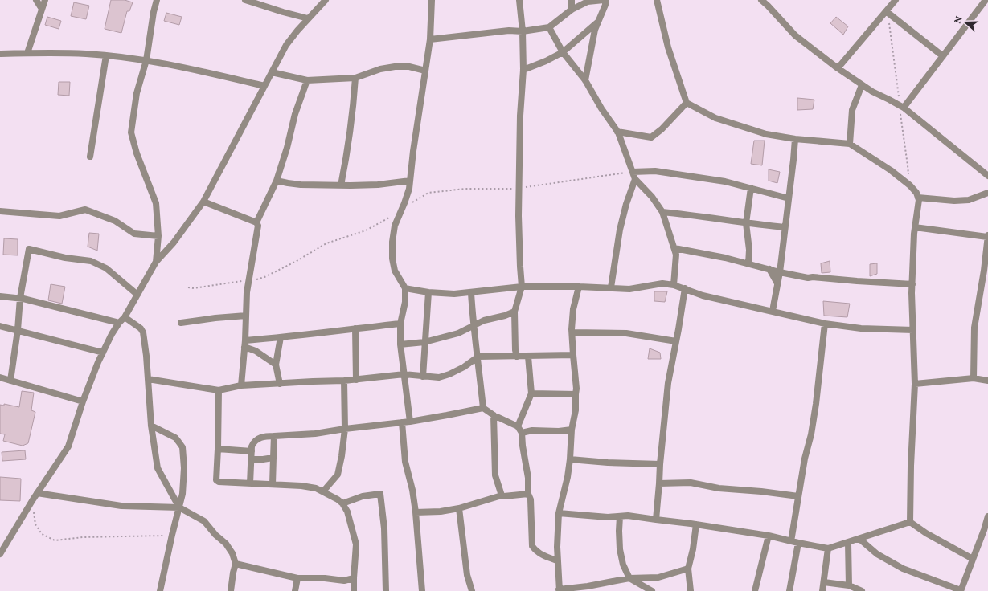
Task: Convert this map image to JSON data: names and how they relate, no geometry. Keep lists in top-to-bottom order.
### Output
{
  "north": "left"
}
